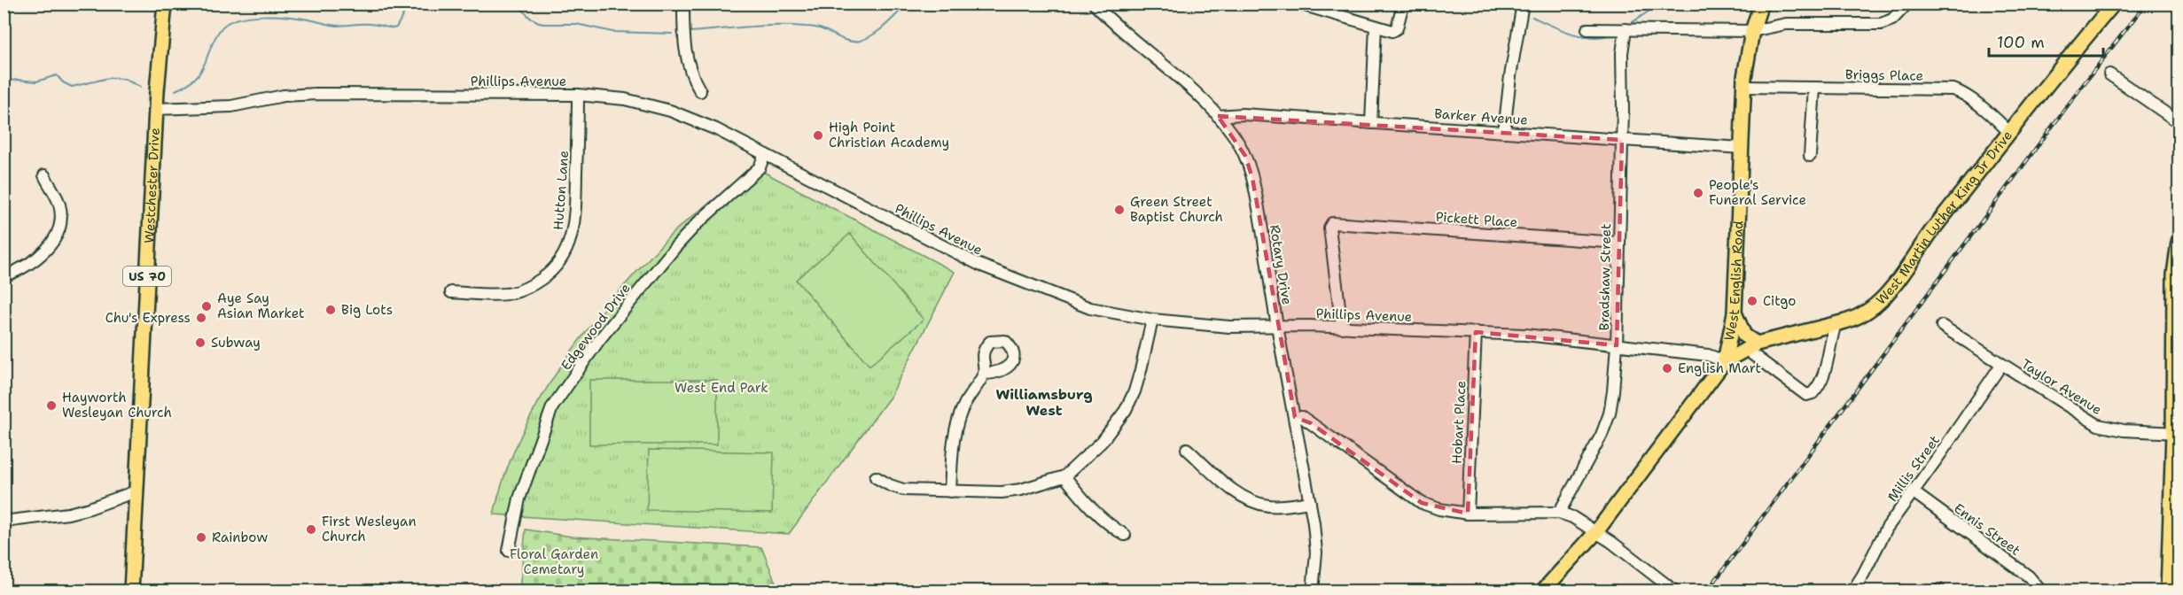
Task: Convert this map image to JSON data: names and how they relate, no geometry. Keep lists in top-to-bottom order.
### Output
{
  "streets": {
    "main road": [
      "Westchester Drive",
      "West Martin Luther King Jr Drive",
      "US 70",
      "West English Road"
    ],
    "street": [
      "Briggs Place",
      "Phillips Avenue",
      "Barker Avenue",
      "Hutton Lane",
      "Pickett Place",
      "Rotary Drive",
      "Bradshaw Street",
      "Edgewood Drive",
      "Taylor Avenue",
      "Hobart Place",
      "Millis Street",
      "Ennis Street"
    ]
  },
  "crossings": [
    ["Briggs Place", "West Martin Luther King Jr Drive"],
    ["Briggs Place", "West English Road"],
    ["Phillips Avenue", "Westchester Drive"],
    ["Phillips Avenue", "Hutton Lane"],
    ["Phillips Avenue", "West Martin Luther King Jr Drive"],
    ["Phillips Avenue", "Pickett Place"],
    ["Phillips Avenue", "Rotary Drive"],
    ["Phillips Avenue", "Bradshaw Street"],
    ["Phillips Avenue", "West English Road"],
    ["Phillips Avenue", "Edgewood Drive"],
    ["Phillips Avenue", "Hobart Place"],
    ["Barker Avenue", "Rotary Drive"],
    ["Barker Avenue", "Bradshaw Street"],
    ["Barker Avenue", "West English Road"],
    ["West Martin Luther King Jr Drive", "West English Road"],
    ["Pickett Place", "Bradshaw Street"],
    ["Taylor Avenue", "Millis Street"],
    ["Millis Street", "Ennis Street"]
  ],
  "districts": ["Williamsburg West"],
  "parks": ["West End Park", "Floral Garden Cemetary"],
  "places": [
    "High Point Christian Academy",
    "People's Funeral Service",
    "Green Street Baptist Church",
    "Citgo",
    "Aye Say Asian Market",
    "Big Lots",
    "Chu's Express",
    "Subway",
    "English Mart",
    "Hayworth Wesleyan Church",
    "First Wesleyan Church",
    "Rainbow"
  ],
  "scale_bar": "100 m"
}
